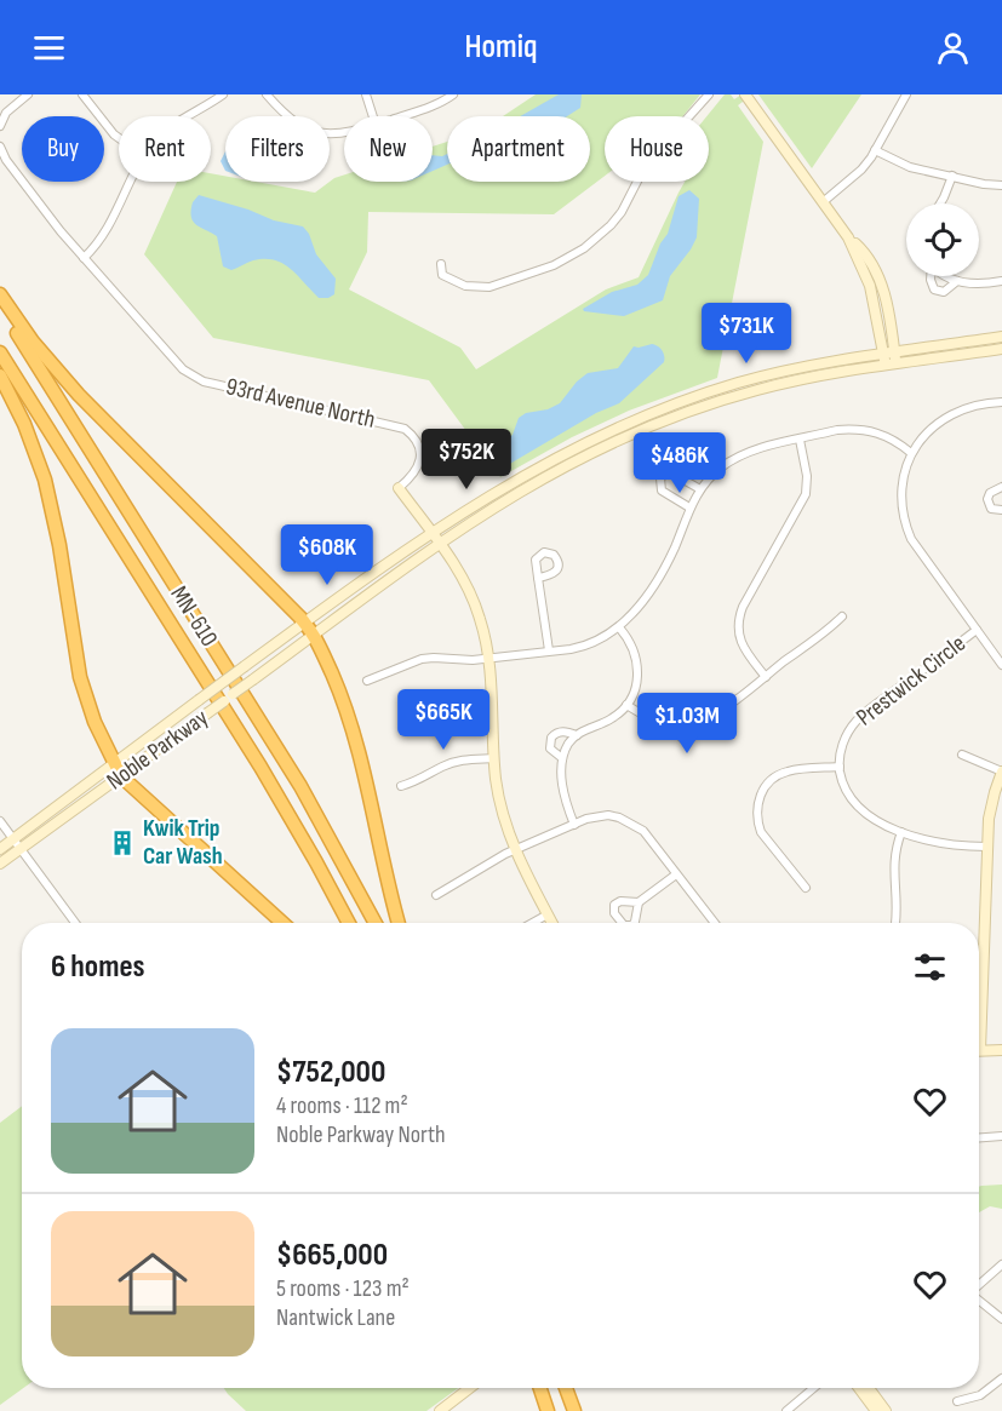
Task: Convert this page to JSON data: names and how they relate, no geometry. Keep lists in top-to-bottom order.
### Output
{
  "streets": {
    "highway": ["MN-610"],
    "main road": ["93rd Avenue North", "Noble Parkway"],
    "street": ["Prestwick Circle"]
  },
  "crossings": [
    ["93rd Avenue North", "Noble Parkway"]
  ],
  "places": {
    "building": ["Kwik Trip Car Wash"]
  },
  "page": {
    "header": "Homiq",
    "chip": [
      "Buy",
      "Rent",
      "Filters",
      "New",
      "Apartment",
      "House"
    ],
    "price": [
      "$731K",
      "$752K",
      "$486K",
      "$608K",
      "$665K",
      "$1.03M"
    ],
    "heading": "6 homes",
    "list": [
      {
        "name": "$752,000",
        "note": "4 rooms · 112 m² · Noble Parkway North"
      },
      {
        "name": "$665,000",
        "note": "5 rooms · 123 m² · Nantwick Lane"
      }
    ]
  }
}
